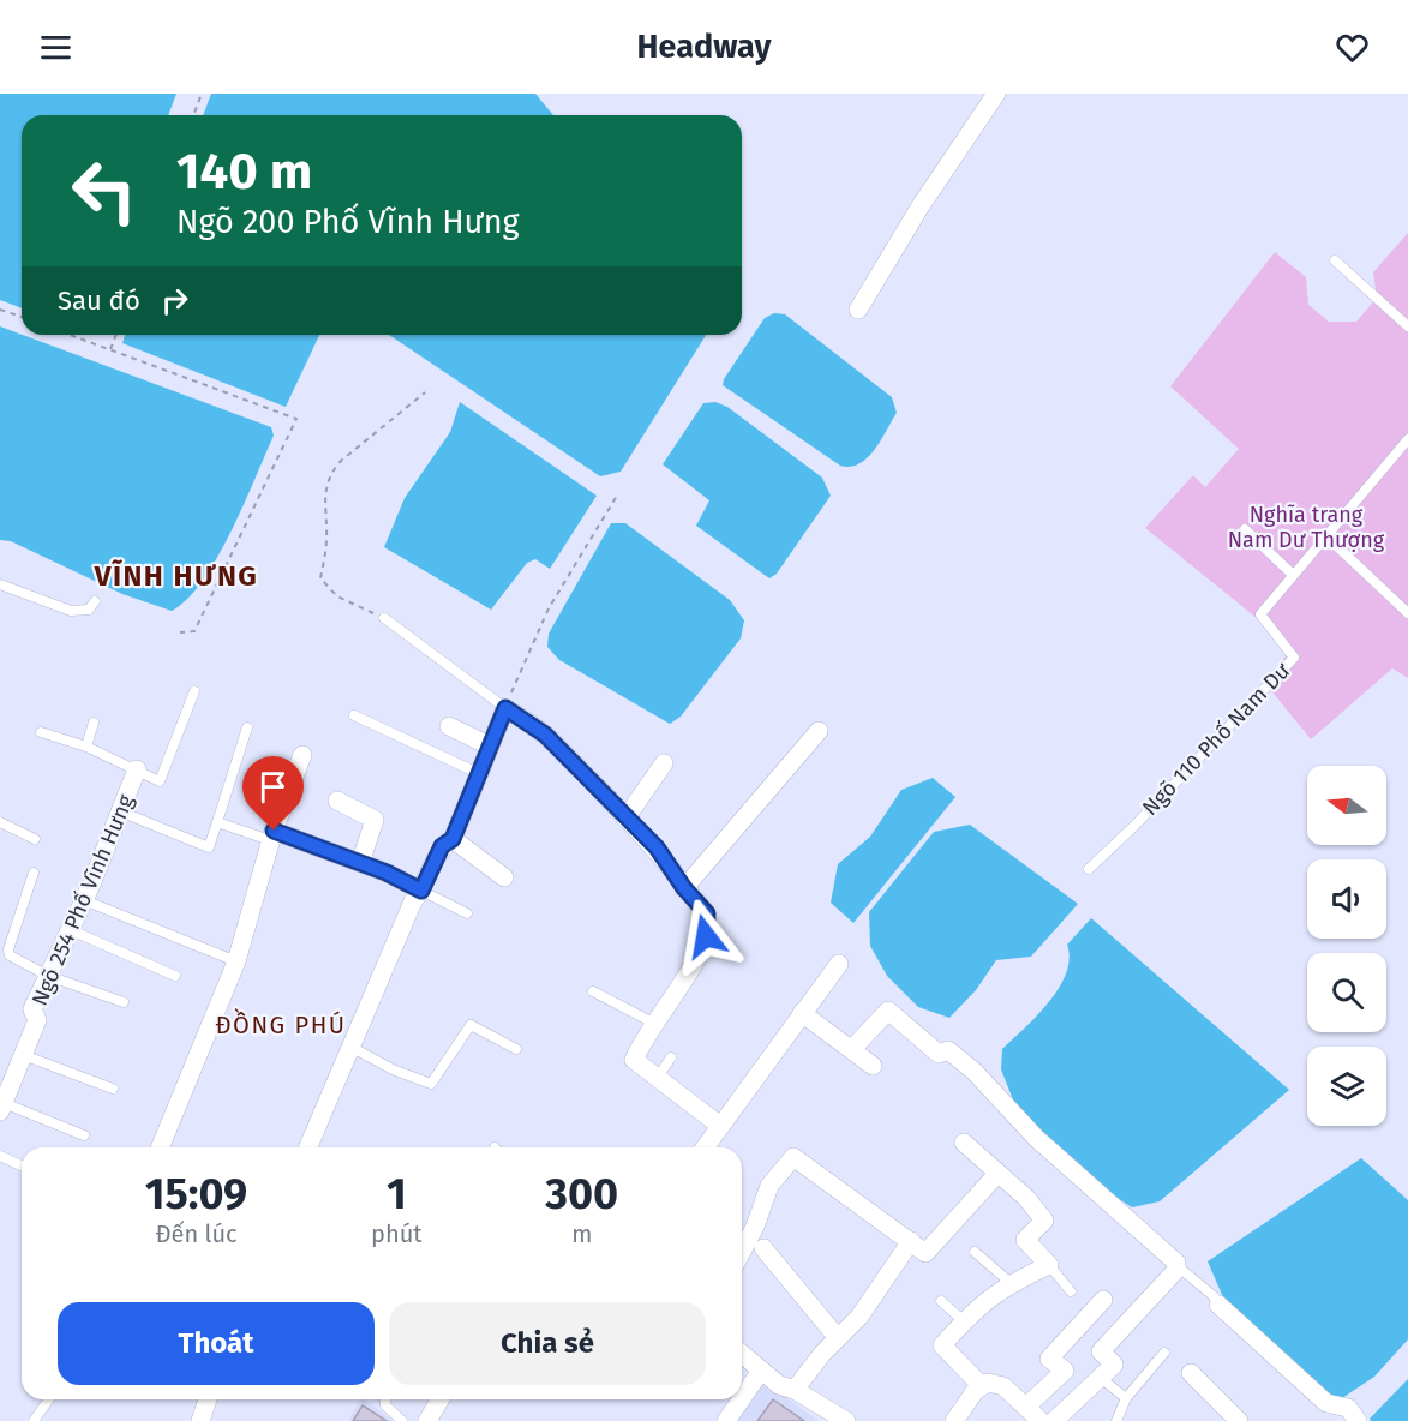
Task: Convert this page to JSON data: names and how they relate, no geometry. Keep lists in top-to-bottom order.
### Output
{
  "streets": {
    "street": ["Ngõ 254 Phố Vĩnh Hưng"],
    "lane": ["Ngõ 110 Phố Nam Dư"]
  },
  "districts": ["VĨNH HƯNG", "ĐỒNG PHÚ"],
  "parks": ["Nghĩa trang Nam Dư Thượng"],
  "north": "left",
  "page": {
    "header": "Headway",
    "turn": ["140 m", "Ngõ 200 Phố Vĩnh Hưng"],
    "then": "Sau đó",
    "eta": [
      "15:09",
      "Đến lúc",
      "1",
      "phút",
      "300",
      "m"
    ],
    "buttons": ["Thoát", "Chia sẻ"]
  }
}
